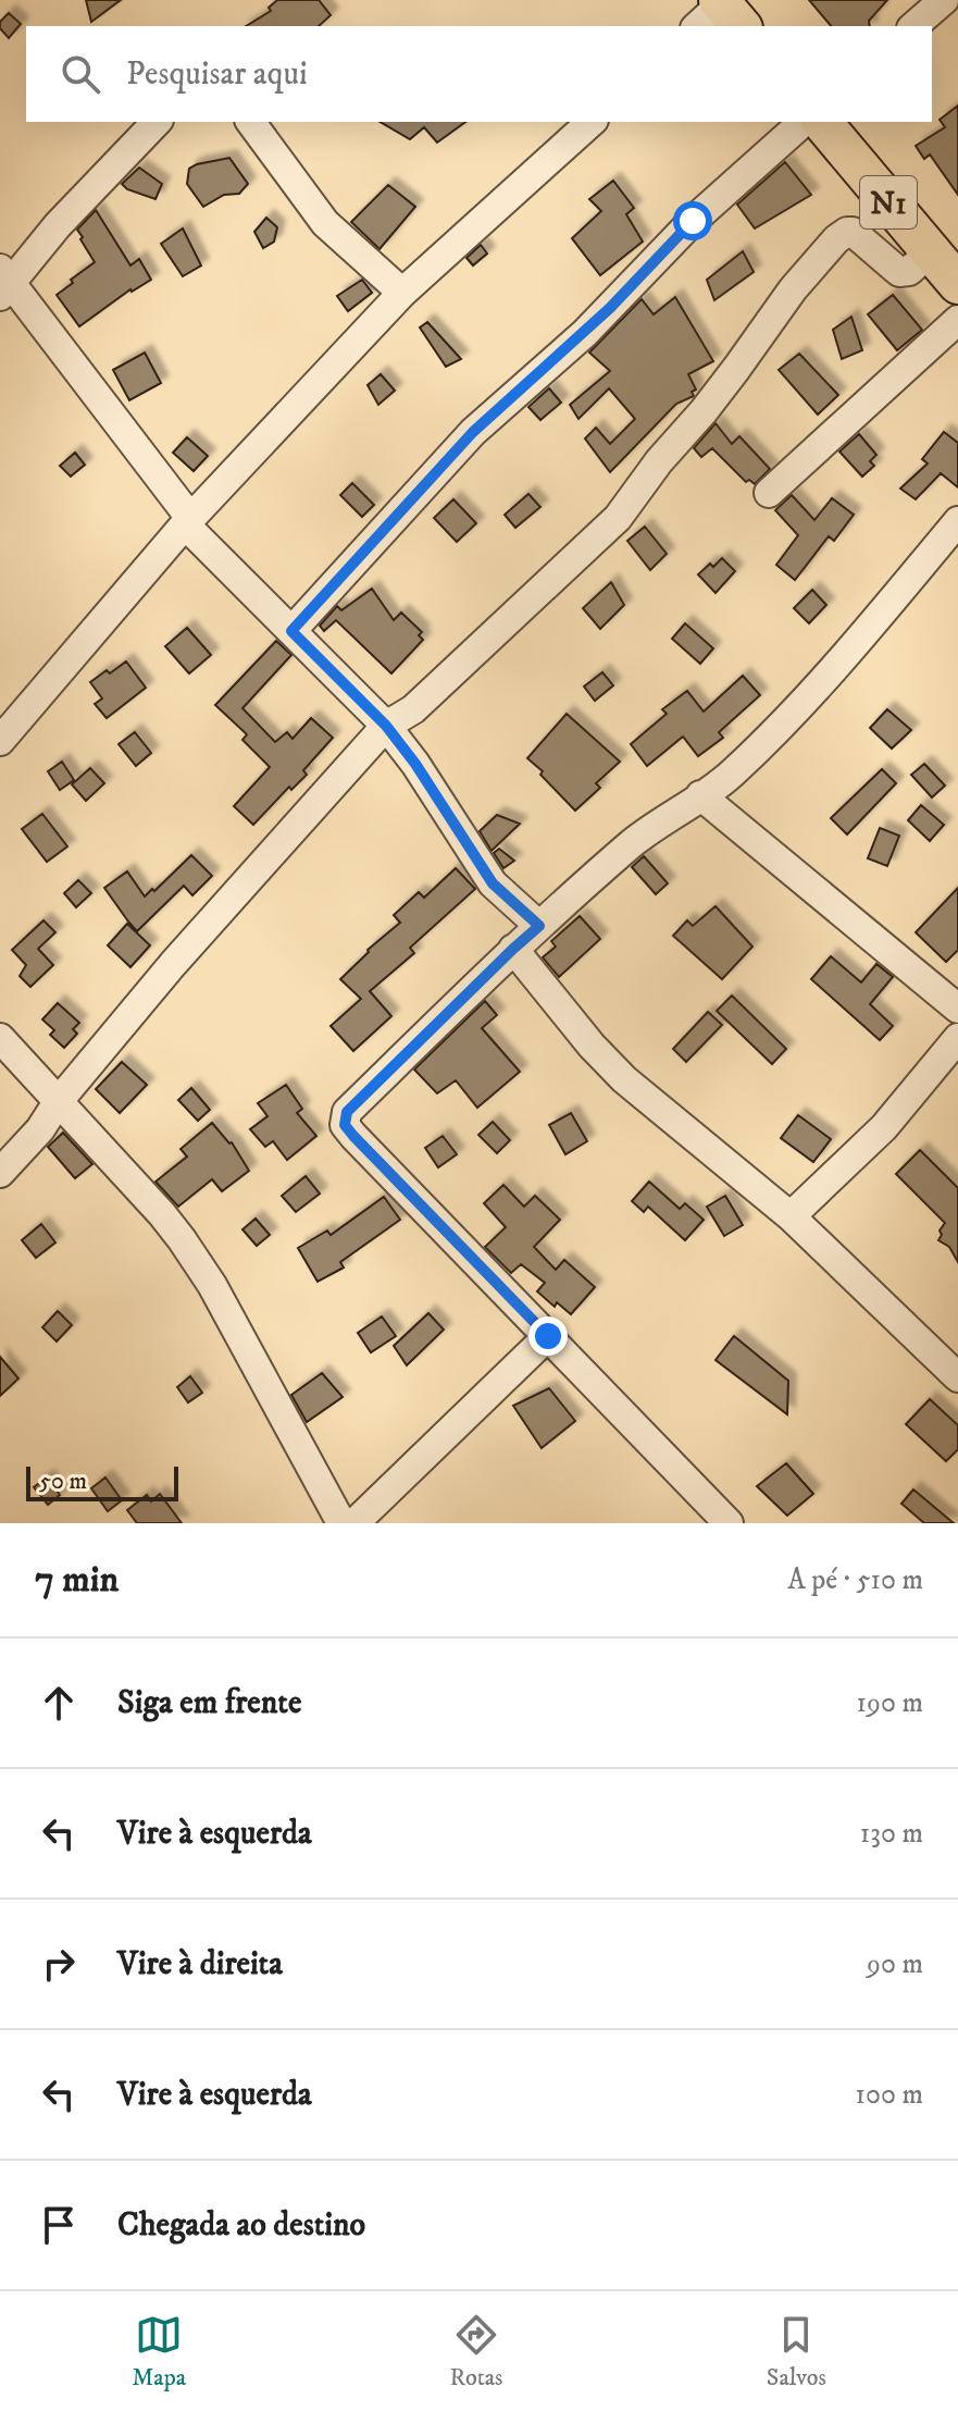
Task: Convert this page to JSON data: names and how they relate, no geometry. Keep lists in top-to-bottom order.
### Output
{
  "streets": {
    "highway": ["N1"]
  },
  "scale_bar": "50 m",
  "page": {
    "search": "Pesquisar aqui",
    "scale": "50 m",
    "heading": ["7 min", "A pé · 510 m"],
    "list": [
      ["Siga em frente", "190 m"],
      ["Vire à esquerda", "130 m"],
      ["Vire à direita", "90 m"],
      ["Vire à esquerda", "100 m"],
      "Chegada ao destino"
    ],
    "nav": ["Mapa", "Rotas", "Salvos"]
  }
}
